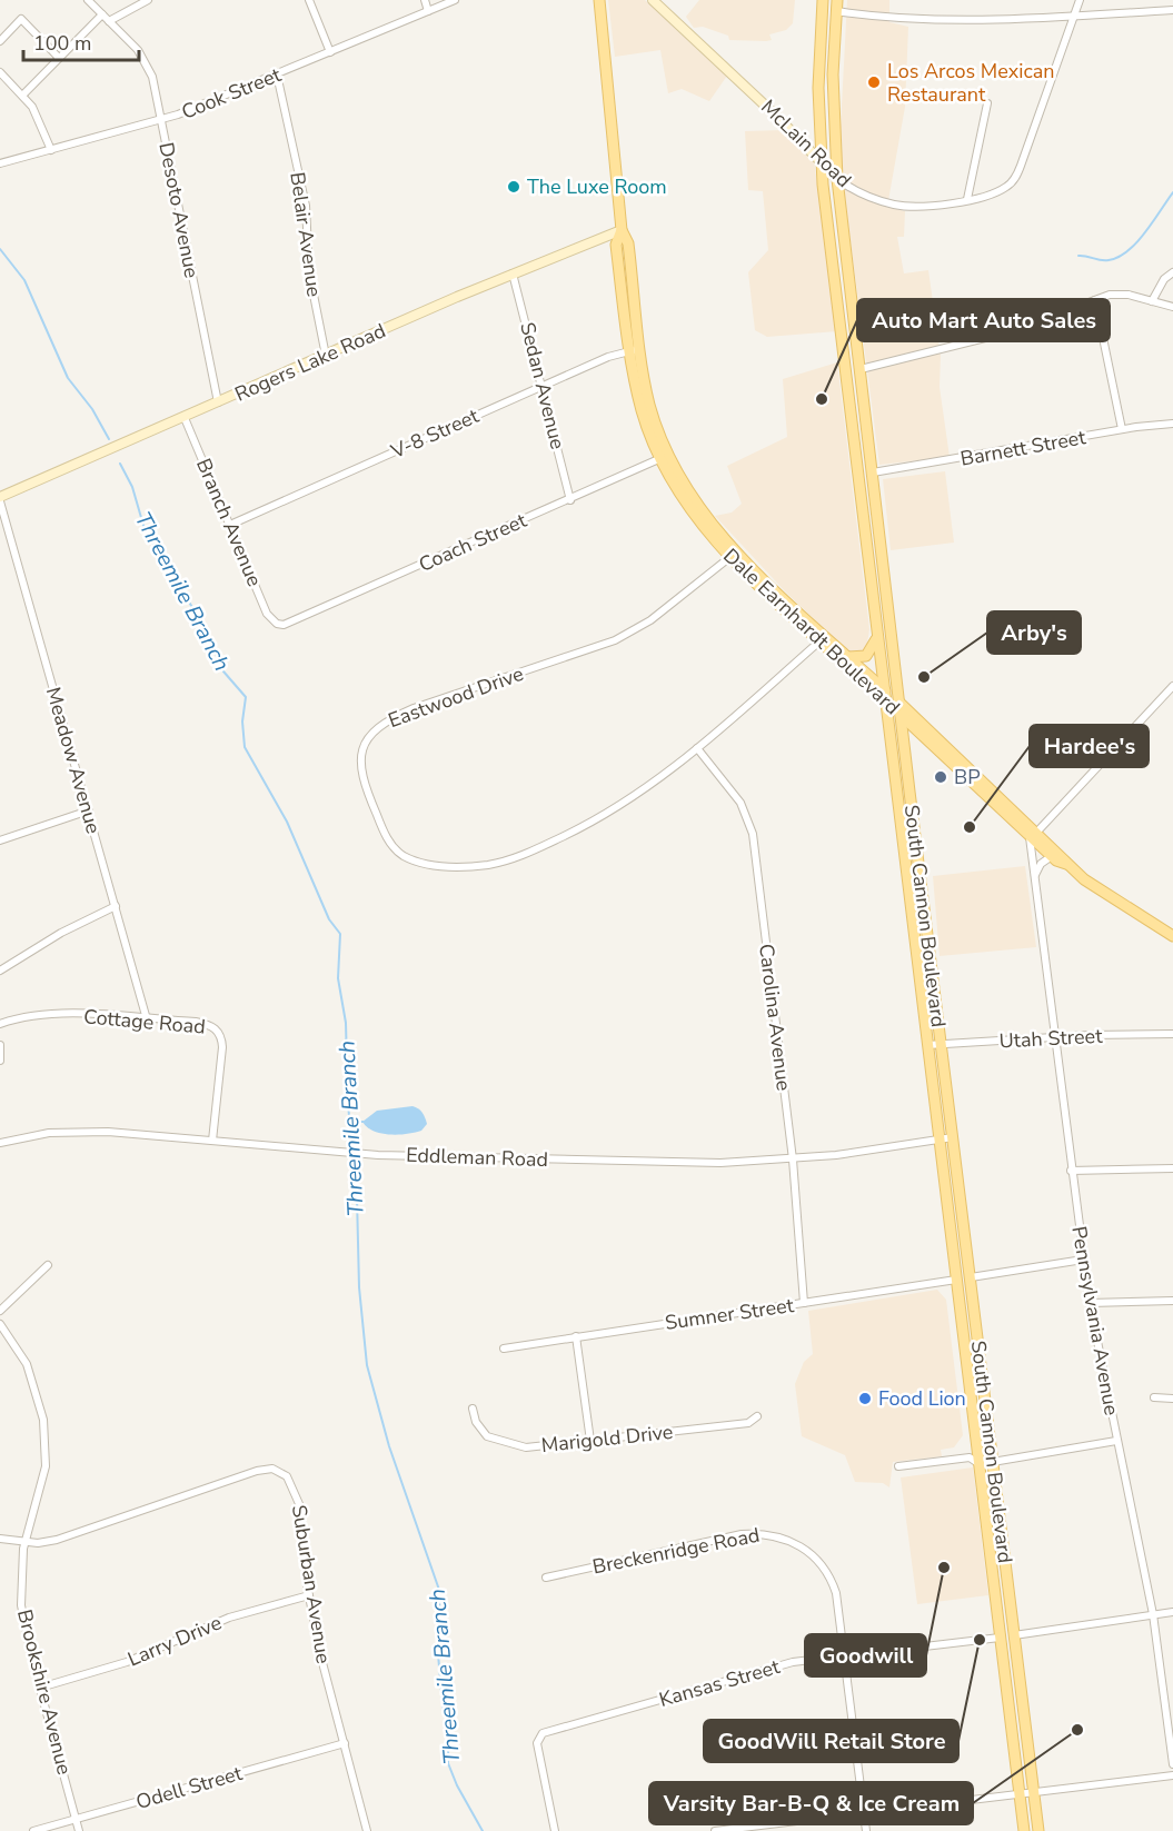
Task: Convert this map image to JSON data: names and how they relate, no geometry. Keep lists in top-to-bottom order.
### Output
{
  "streets": {
    "main road": [
      "McLain Road",
      "Rogers Lake Road",
      "Dale Earnhardt Boulevard",
      "South Cannon Boulevard"
    ],
    "street": [
      "Cook Street",
      "Desoto Avenue",
      "Belair Avenue",
      "Sedan Avenue",
      "V-8 Street",
      "Barnett Street",
      "Branch Avenue",
      "Coach Street",
      "Eastwood Drive",
      "Meadow Avenue",
      "Carolina Avenue",
      "Cottage Road",
      "Utah Street",
      "Eddleman Road",
      "Sumner Street",
      "Pennsylvania Avenue",
      "Marigold Drive",
      "Breckenridge Road",
      "Suburban Avenue",
      "Larry Drive",
      "Kansas Street",
      "Brookshire Avenue",
      "Odell Street"
    ]
  },
  "crossings": [
    ["Cook Street", "Desoto Avenue"],
    ["Cook Street", "Belair Avenue"],
    ["McLain Road", "South Cannon Boulevard"],
    ["Desoto Avenue", "Rogers Lake Road"],
    ["Belair Avenue", "Rogers Lake Road"],
    ["Rogers Lake Road", "Sedan Avenue"],
    ["Rogers Lake Road", "Branch Avenue"],
    ["Rogers Lake Road", "Dale Earnhardt Boulevard"],
    ["Rogers Lake Road", "Meadow Avenue"],
    ["Sedan Avenue", "V-8 Street"],
    ["Sedan Avenue", "Coach Street"],
    ["V-8 Street", "Branch Avenue"],
    ["V-8 Street", "Dale Earnhardt Boulevard"],
    ["Barnett Street", "South Cannon Boulevard"],
    ["Branch Avenue", "Coach Street"],
    ["Coach Street", "Dale Earnhardt Boulevard"],
    ["Dale Earnhardt Boulevard", "Eastwood Drive"],
    ["Dale Earnhardt Boulevard", "South Cannon Boulevard"],
    ["Dale Earnhardt Boulevard", "Pennsylvania Avenue"],
    ["Eastwood Drive", "Carolina Avenue"],
    ["Meadow Avenue", "Cottage Road"],
    ["South Cannon Boulevard", "Utah Street"],
    ["South Cannon Boulevard", "Eddleman Road"],
    ["South Cannon Boulevard", "Sumner Street"],
    ["South Cannon Boulevard", "Kansas Street"],
    ["Carolina Avenue", "Eddleman Road"],
    ["Carolina Avenue", "Sumner Street"],
    ["Cottage Road", "Eddleman Road"],
    ["Utah Street", "Pennsylvania Avenue"],
    ["Breckenridge Road", "Kansas Street"],
    ["Suburban Avenue", "Larry Drive"],
    ["Suburban Avenue", "Brookshire Avenue"],
    ["Suburban Avenue", "Odell Street"],
    ["Larry Drive", "Brookshire Avenue"],
    ["Brookshire Avenue", "Odell Street"]
  ],
  "water": ["Threemile Branch"],
  "places": [
    "Los Arcos Mexican Restaurant",
    "The Luxe Room",
    "Auto Mart Auto Sales",
    "Arby's",
    "BP",
    "Hardee's",
    "Food Lion",
    "Goodwill",
    "GoodWill Retail Store",
    "Varsity Bar-B-Q & Ice Cream"
  ],
  "scale_bar": "100 m"
}
